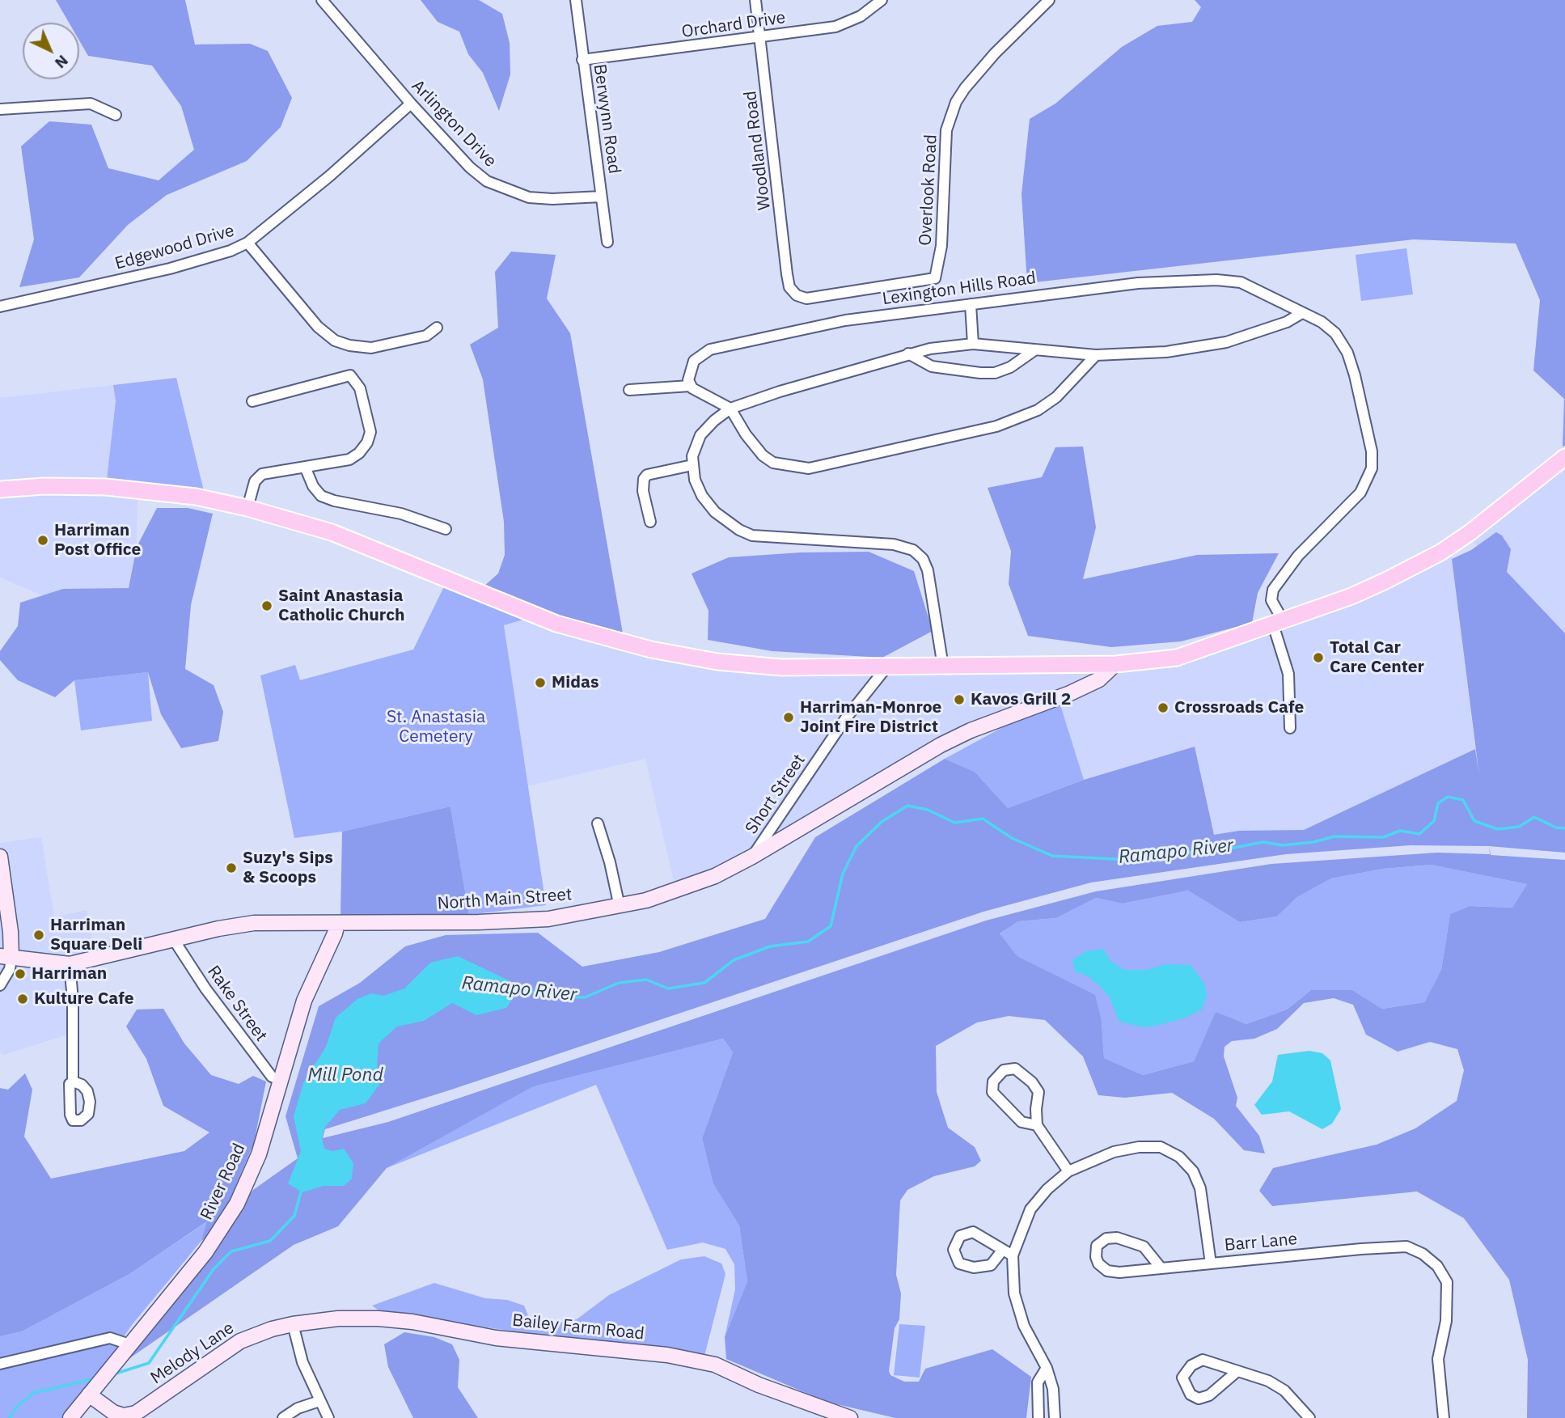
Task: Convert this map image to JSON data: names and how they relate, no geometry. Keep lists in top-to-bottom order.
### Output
{
  "streets": {
    "street": [
      "Orchard Drive",
      "Berwynn Road",
      "Arlington Drive",
      "Woodland Road",
      "Overlook Road",
      "Edgewood Drive",
      "Lexington Hills Road",
      "Short Street",
      "North Main Street",
      "Rake Street",
      "River Road",
      "Barr Lane",
      "Bailey Farm Road",
      "Melody Lane"
    ]
  },
  "crossings": [
    ["Orchard Drive", "Berwynn Road"],
    ["Orchard Drive", "Woodland Road"],
    ["Berwynn Road", "Arlington Drive"],
    ["Arlington Drive", "Edgewood Drive"],
    ["Woodland Road", "Overlook Road"],
    ["Short Street", "North Main Street"],
    ["North Main Street", "Rake Street"],
    ["North Main Street", "River Road"],
    ["Rake Street", "River Road"],
    ["River Road", "Melody Lane"],
    ["Bailey Farm Road", "Melody Lane"]
  ],
  "water": ["Ramapo River", "Mill Pond"],
  "parks": ["St. Anastasia Cemetery"],
  "places": [
    "Harriman Post Office",
    "Saint Anastasia Catholic Church",
    "Total Car Care Center",
    "Midas",
    "Kavos Grill 2",
    "Crossroads Cafe",
    "Harriman-Monroe Joint Fire District",
    "Suzy's Sips & Scoops",
    "Harriman Square Deli",
    "Harriman",
    "Kulture Cafe"
  ],
  "north": "bottom right"
}
